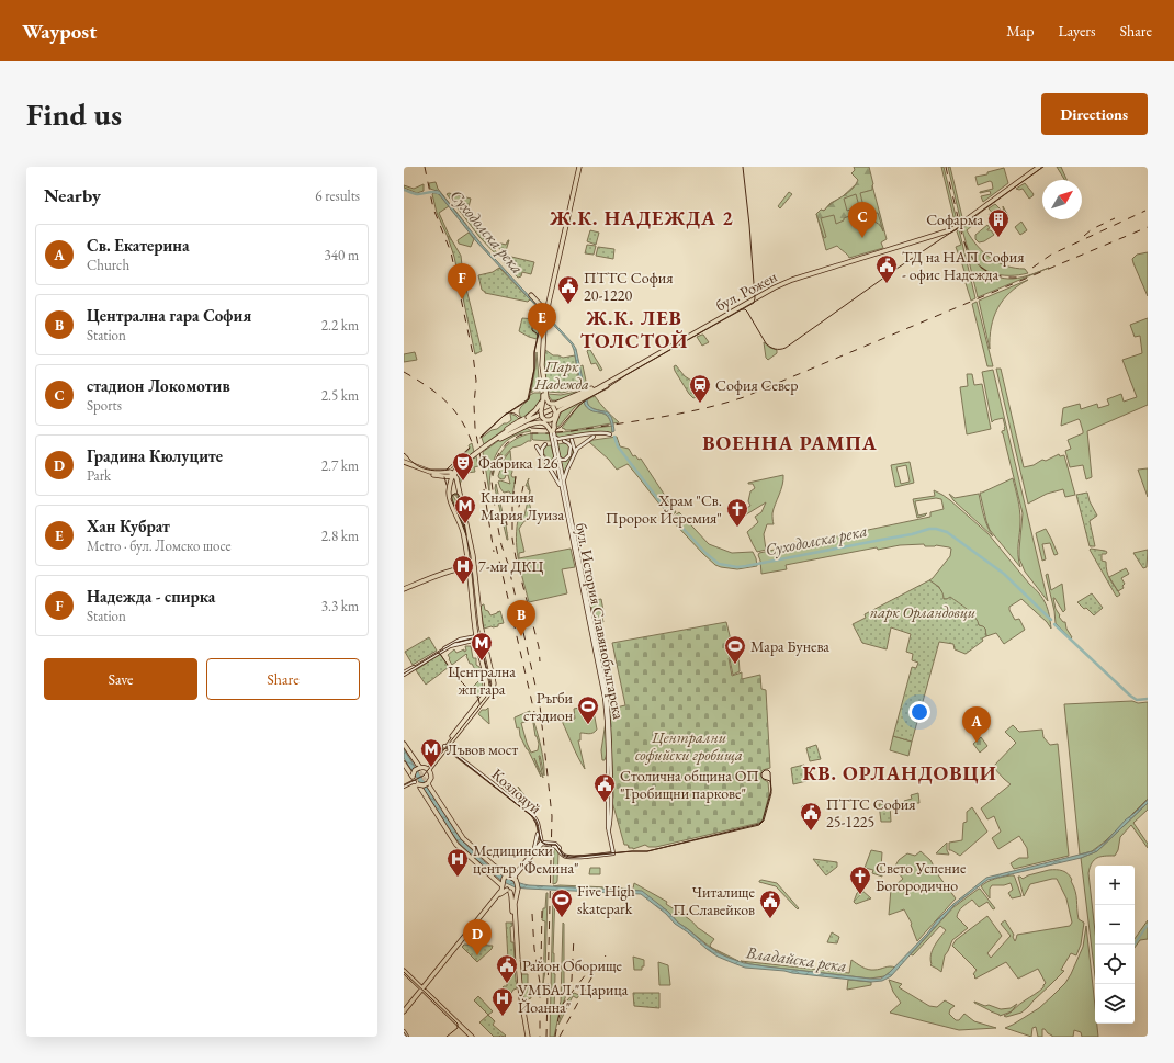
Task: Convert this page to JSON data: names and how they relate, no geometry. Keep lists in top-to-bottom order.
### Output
{
  "streets": {
    "main road": ["бул. Рожен", "бул. История Славянобългарска", "Козлодуй"]
  },
  "crossings": [
    ["бул. Рожен", "бул. История Славянобългарска"],
    ["бул. История Славянобългарска", "Козлодуй"]
  ],
  "districts": [
    "Ж.К. НАДЕЖДА 2",
    "Ж.К. ЛЕВ ТОЛСТОЙ",
    "ВОЕННА РАМПА",
    "КВ. ОРЛАНДОВЦИ"
  ],
  "water": ["Суходолска река", "Владайска река"],
  "parks": ["Парк Надежда", "парк Орландовци", "Централни софийски гробища"],
  "places": {
    "building": ["Софарма"],
    "public building": [
      "ТД на НАП София - офис Надежда",
      "ПТТС София 20-1220",
      "Столична община ОП \"Гробищни паркове\"",
      "ПТТС София 25-1225",
      "Читалище П.Славейков",
      "Район Оборище"
    ],
    "station": ["София Север"],
    "theatre": ["Фабрика 126"],
    "metro station": ["Княгиня Мария Луиза", "Централна жп гара", "Лъвов мост"],
    "church": ["Храм \"Св. Пророк Йеремия\"", "Свето Успение Богородично"],
    "hospital": ["7-ми ДКЦ", "Медицински център \"Фемина\"", "УМБАЛ \"Царица Йоанна\""],
    "sports": ["Мара Бунева", "Ръгби стадион", "Five High skatepark"]
  },
  "north": "top right",
  "page": {
    "header": "Waypost",
    "nav": ["Map", "Layers", "Share"],
    "buttons": [
      "Directions",
      ["Save", "Share"]
    ],
    "title": "Find us",
    "heading": ["Nearby", "6 results"],
    "pins": [
      "C",
      "F",
      "E",
      "B",
      "A",
      "D"
    ],
    "list": [
      {
        "mark": "A",
        "name": "Св. Екатерина",
        "note": "Church",
        "value": "340 m"
      },
      {
        "mark": "B",
        "name": "Централна гара София",
        "note": "Station",
        "value": "2.2 km"
      },
      {
        "mark": "C",
        "name": "стадион Локомотив",
        "note": "Sports",
        "value": "2.5 km"
      },
      {
        "mark": "D",
        "name": "Градина Кюлуците",
        "note": "Park",
        "value": "2.7 km"
      },
      {
        "mark": "E",
        "name": "Хан Кубрат",
        "note": "Metro · бул. Ломско шосе",
        "value": "2.8 km"
      },
      {
        "mark": "F",
        "name": "Надежда - спирка",
        "note": "Station",
        "value": "3.3 km"
      }
    ],
    "map_buttons": ["+", "−"]
  }
}
